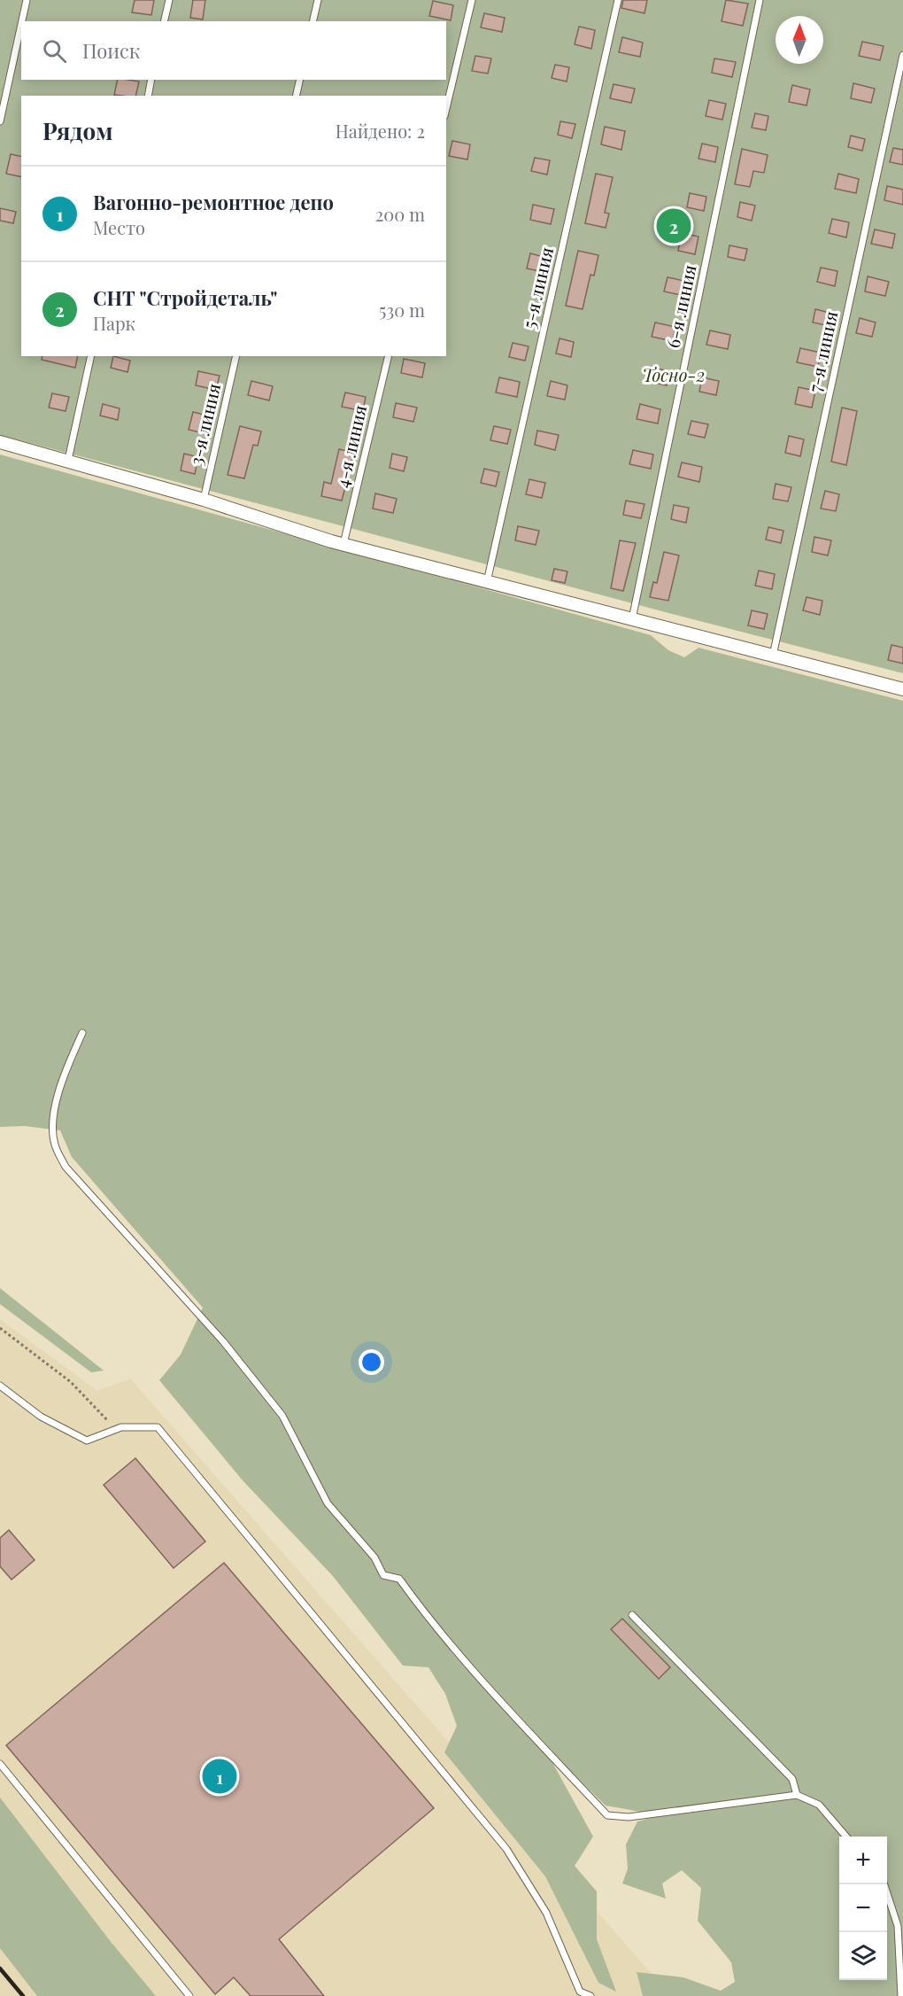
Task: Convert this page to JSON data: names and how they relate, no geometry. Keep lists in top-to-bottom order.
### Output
{
  "streets": {
    "lane": [
      "5-я линия",
      "6-я линия",
      "7-я линия",
      "3-я линия",
      "4-я линия"
    ]
  },
  "parks": ["Тосно-2"],
  "north": "top",
  "page": {
    "search": "Поиск",
    "heading": ["Рядом", "Найдено: 2"],
    "list": [
      {
        "mark": "1",
        "name": "Вагонно-ремонтное депо",
        "note": "Место",
        "value": "200 m"
      },
      {
        "mark": "2",
        "name": "СНТ \"Стройдеталь\"",
        "note": "Парк",
        "value": "530 m"
      }
    ],
    "pins": ["2", "1"],
    "map_buttons": ["+", "−"]
  }
}
